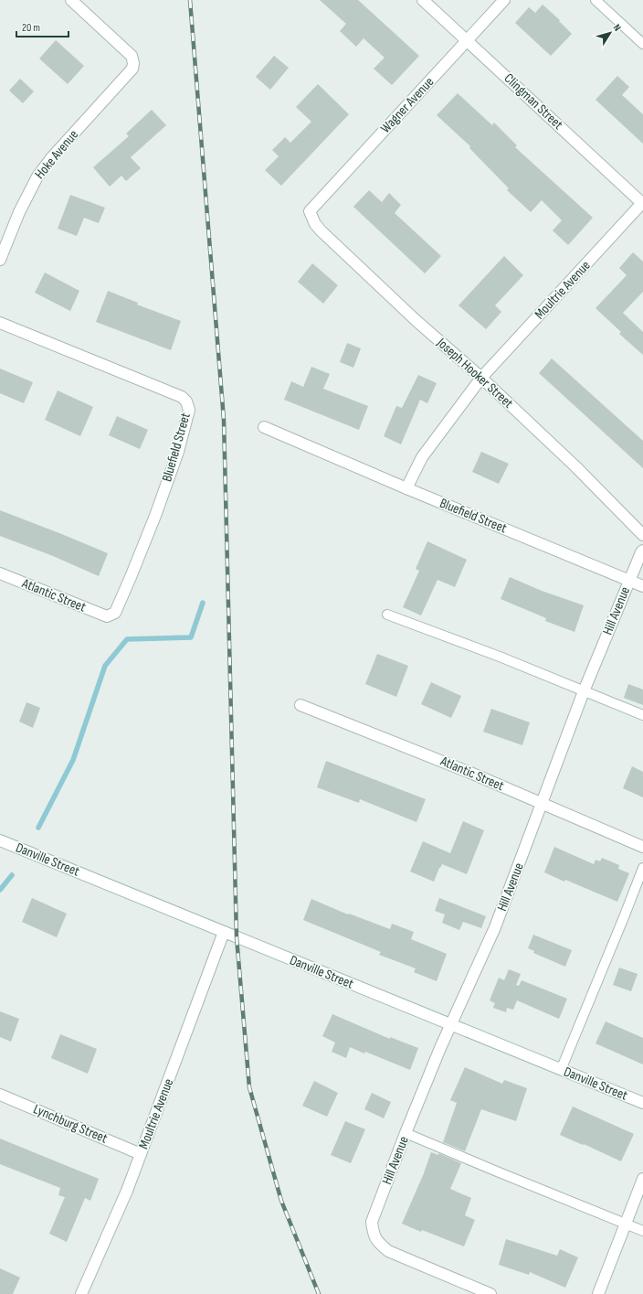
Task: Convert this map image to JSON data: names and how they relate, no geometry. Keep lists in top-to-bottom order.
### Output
{
  "streets": {
    "street": [
      "Clingman Street",
      "Wagner Avenue",
      "Hoke Avenue",
      "Moultrie Avenue",
      "Joseph Hooker Street",
      "Bluefield Street",
      "Atlantic Street",
      "Hill Avenue",
      "Danville Street",
      "Lynchburg Street"
    ]
  },
  "crossings": [
    ["Clingman Street", "Wagner Avenue"],
    ["Clingman Street", "Moultrie Avenue"],
    ["Wagner Avenue", "Joseph Hooker Street"],
    ["Moultrie Avenue", "Joseph Hooker Street"],
    ["Moultrie Avenue", "Bluefield Street"],
    ["Moultrie Avenue", "Danville Street"],
    ["Moultrie Avenue", "Lynchburg Street"],
    ["Bluefield Street", "Atlantic Street"],
    ["Bluefield Street", "Hill Avenue"],
    ["Atlantic Street", "Hill Avenue"],
    ["Hill Avenue", "Danville Street"]
  ],
  "scale_bar": "20 m",
  "north": "top right"
}
